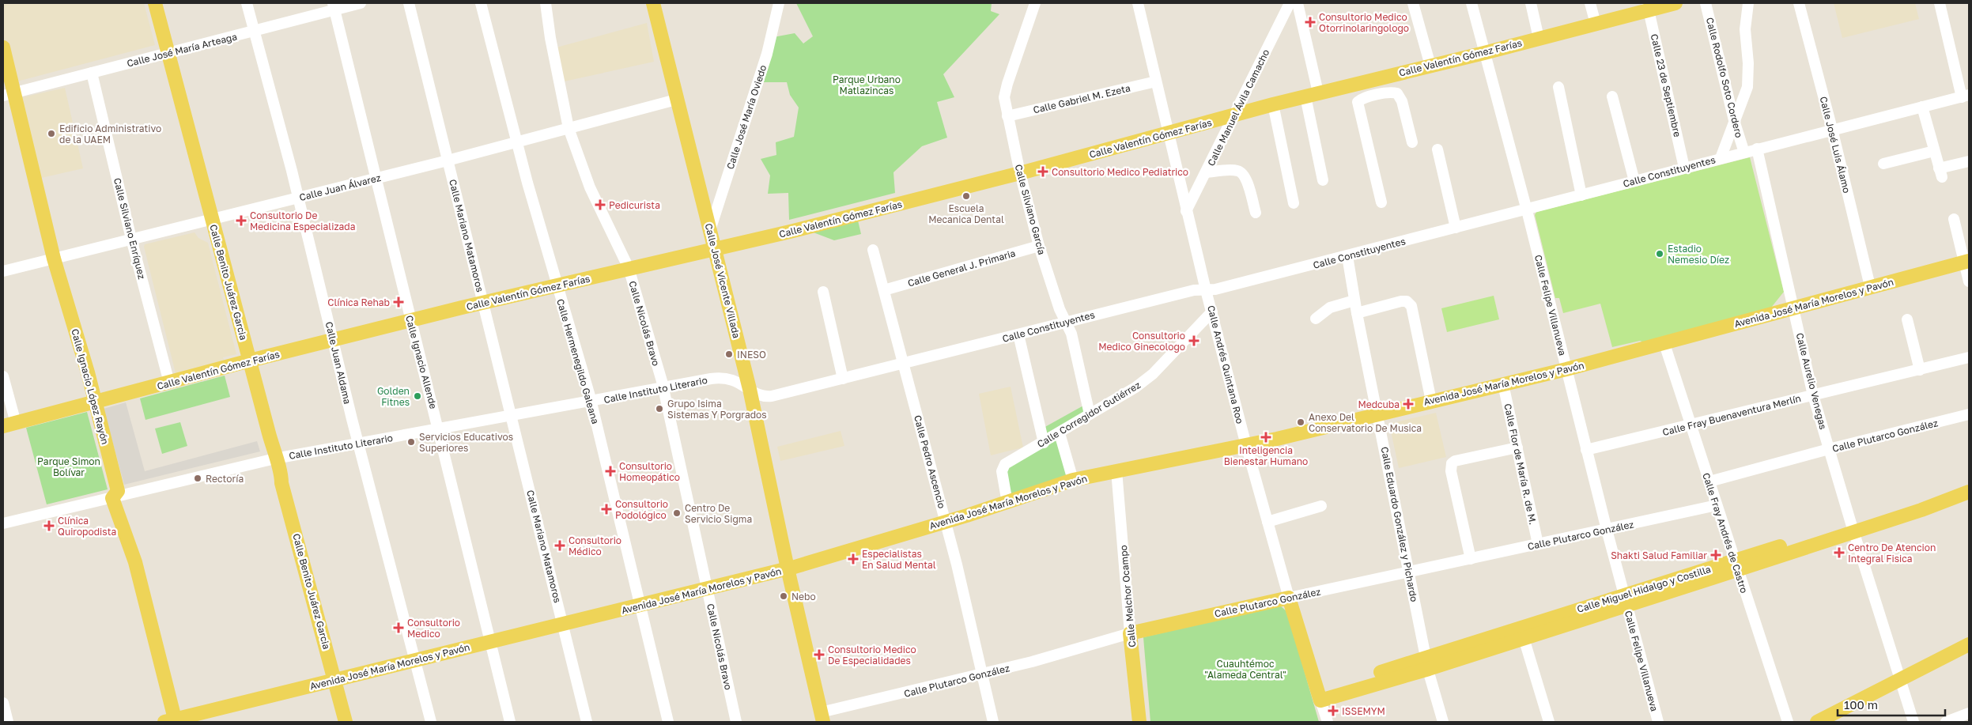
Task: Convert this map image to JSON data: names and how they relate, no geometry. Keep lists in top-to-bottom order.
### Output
{
  "streets": {
    "main road": [
      "Calle Valentín Gómez Farías",
      "Calle José Vicente Villada",
      "Calle Benito Juárez Garcia",
      "Avenida José María Morelos y Pavón",
      "Calle Andrés Quintana Roo",
      "Calle Ignacio López Rayón",
      "Calle Plutarco González",
      "Calle Miguel Hidalgo y Costilla",
      "Calle Melchor Ocampo"
    ],
    "street": [
      "Calle José María Arteaga",
      "Calle Rodolfo Soto Cordero",
      "Calle 23 de Septiembre",
      "Calle Gabriel M. Ezeta",
      "Calle Manuel Ávila Camacho",
      "Calle José María Oviedo",
      "Calle José Luis Álamo",
      "Calle Constituyentes",
      "Calle Juan Álvarez",
      "Calle Silviano García",
      "Calle Silviano Enríquez",
      "Calle Mariano Matamoros",
      "Calle General J. Primaria",
      "Calle Felipe Villanueva",
      "Calle Nicolás Bravo",
      "Calle Hermenegildo Galeana",
      "Calle Ignacio Allende",
      "Calle Juan Aldama",
      "Calle Aurelio Venegas",
      "Calle Instituto Literario",
      "Calle Corregidor Gutiérrez",
      "Calle Fray Buenaventura Merlín",
      "Calle Pedro Ascencio",
      "Calle Flor de María R. de M.",
      "Calle Eduardo González y Pichardo",
      "Calle Fray Andrés de Castro"
    ]
  },
  "crossings": [
    ["Calle José María Arteaga", "Calle Silviano Enríquez"],
    ["Calle José María Arteaga", "Calle Benito Juárez Garcia"],
    ["Calle José María Arteaga", "Calle Ignacio Allende"],
    ["Calle José María Arteaga", "Calle Juan Aldama"],
    ["Calle José María Arteaga", "Calle Ignacio López Rayón"],
    ["Calle Valentín Gómez Farías", "Calle 23 de Septiembre"],
    ["Calle Valentín Gómez Farías", "Calle Manuel Ávila Camacho"],
    ["Calle Valentín Gómez Farías", "Calle Silviano García"],
    ["Calle Valentín Gómez Farías", "Calle Silviano Enríquez"],
    ["Calle Valentín Gómez Farías", "Calle Mariano Matamoros"],
    ["Calle Valentín Gómez Farías", "Calle José Vicente Villada"],
    ["Calle Valentín Gómez Farías", "Calle Benito Juárez Garcia"],
    ["Calle Valentín Gómez Farías", "Calle Felipe Villanueva"],
    ["Calle Valentín Gómez Farías", "Calle Nicolás Bravo"],
    ["Calle Valentín Gómez Farías", "Calle Hermenegildo Galeana"],
    ["Calle Valentín Gómez Farías", "Calle Ignacio Allende"],
    ["Calle Valentín Gómez Farías", "Calle Juan Aldama"],
    ["Calle Valentín Gómez Farías", "Calle Andrés Quintana Roo"],
    ["Calle Valentín Gómez Farías", "Calle Ignacio López Rayón"],
    ["Calle Rodolfo Soto Cordero", "Calle Constituyentes"],
    ["Calle 23 de Septiembre", "Calle Constituyentes"],
    ["Calle Gabriel M. Ezeta", "Calle Silviano García"],
    ["Calle Gabriel M. Ezeta", "Calle Andrés Quintana Roo"],
    ["Calle Manuel Ávila Camacho", "Calle Andrés Quintana Roo"],
    ["Calle José María Oviedo", "Calle José Vicente Villada"],
    ["Calle José Luis Álamo", "Calle Constituyentes"],
    ["Calle José Luis Álamo", "Avenida José María Morelos y Pavón"],
    ["Calle Constituyentes", "Calle Silviano García"],
    ["Calle Constituyentes", "Calle José Vicente Villada"],
    ["Calle Constituyentes", "Calle Felipe Villanueva"],
    ["Calle Constituyentes", "Calle Andrés Quintana Roo"],
    ["Calle Constituyentes", "Calle Aurelio Venegas"],
    ["Calle Constituyentes", "Calle Instituto Literario"],
    ["Calle Constituyentes", "Calle Pedro Ascencio"],
    ["Calle Constituyentes", "Calle Eduardo González y Pichardo"],
    ["Calle Juan Álvarez", "Calle Silviano Enríquez"],
    ["Calle Juan Álvarez", "Calle Mariano Matamoros"],
    ["Calle Juan Álvarez", "Calle José Vicente Villada"],
    ["Calle Juan Álvarez", "Calle Benito Juárez Garcia"],
    ["Calle Juan Álvarez", "Calle Nicolás Bravo"],
    ["Calle Juan Álvarez", "Calle Hermenegildo Galeana"],
    ["Calle Juan Álvarez", "Calle Ignacio Allende"],
    ["Calle Juan Álvarez", "Calle Juan Aldama"],
    ["Calle Juan Álvarez", "Calle Ignacio López Rayón"],
    ["Calle Silviano García", "Calle General J. Primaria"],
    ["Calle Silviano García", "Calle Corregidor Gutiérrez"],
    ["Calle Mariano Matamoros", "Avenida José María Morelos y Pavón"],
    ["Calle Mariano Matamoros", "Calle Instituto Literario"],
    ["Calle General J. Primaria", "Calle Pedro Ascencio"],
    ["Calle José Vicente Villada", "Avenida José María Morelos y Pavón"],
    ["Calle José Vicente Villada", "Calle Instituto Literario"],
    ["Calle José Vicente Villada", "Calle Plutarco González"],
    ["Calle Benito Juárez Garcia", "Avenida José María Morelos y Pavón"],
    ["Calle Benito Juárez Garcia", "Calle Instituto Literario"],
    ["Avenida José María Morelos y Pavón", "Calle Felipe Villanueva"],
    ["Avenida José María Morelos y Pavón", "Calle Nicolás Bravo"],
    ["Avenida José María Morelos y Pavón", "Calle Hermenegildo Galeana"],
    ["Avenida José María Morelos y Pavón", "Calle Ignacio Allende"],
    ["Avenida José María Morelos y Pavón", "Calle Juan Aldama"],
    ["Avenida José María Morelos y Pavón", "Calle Andrés Quintana Roo"],
    ["Avenida José María Morelos y Pavón", "Calle Aurelio Venegas"],
    ["Avenida José María Morelos y Pavón", "Calle Ignacio López Rayón"],
    ["Avenida José María Morelos y Pavón", "Calle Corregidor Gutiérrez"],
    ["Avenida José María Morelos y Pavón", "Calle Pedro Ascencio"],
    ["Avenida José María Morelos y Pavón", "Calle Flor de María R. de M."],
    ["Avenida José María Morelos y Pavón", "Calle Eduardo González y Pichardo"],
    ["Avenida José María Morelos y Pavón", "Calle Fray Andrés de Castro"],
    ["Avenida José María Morelos y Pavón", "Calle Melchor Ocampo"],
    ["Calle Felipe Villanueva", "Calle Fray Buenaventura Merlín"],
    ["Calle Felipe Villanueva", "Calle Plutarco González"],
    ["Calle Felipe Villanueva", "Calle Miguel Hidalgo y Costilla"],
    ["Calle Nicolás Bravo", "Calle Instituto Literario"],
    ["Calle Hermenegildo Galeana", "Calle Instituto Literario"],
    ["Calle Ignacio Allende", "Calle Instituto Literario"],
    ["Calle Juan Aldama", "Calle Instituto Literario"],
    ["Calle Andrés Quintana Roo", "Calle Corregidor Gutiérrez"],
    ["Calle Andrés Quintana Roo", "Calle Plutarco González"],
    ["Calle Andrés Quintana Roo", "Calle Miguel Hidalgo y Costilla"],
    ["Calle Aurelio Venegas", "Calle Fray Buenaventura Merlín"],
    ["Calle Aurelio Venegas", "Calle Plutarco González"],
    ["Calle Aurelio Venegas", "Calle Miguel Hidalgo y Costilla"],
    ["Calle Ignacio López Rayón", "Calle Instituto Literario"],
    ["Calle Fray Buenaventura Merlín", "Calle Fray Andrés de Castro"],
    ["Calle Plutarco González", "Calle Pedro Ascencio"],
    ["Calle Plutarco González", "Calle Flor de María R. de M."],
    ["Calle Plutarco González", "Calle Eduardo González y Pichardo"],
    ["Calle Plutarco González", "Calle Fray Andrés de Castro"],
    ["Calle Plutarco González", "Calle Melchor Ocampo"],
    ["Calle Eduardo González y Pichardo", "Calle Miguel Hidalgo y Costilla"],
    ["Calle Fray Andrés de Castro", "Calle Miguel Hidalgo y Costilla"]
  ],
  "parks": ["Parque Urbano Matlazincas", "Parque Simon Bolívar", "Cuauhtémoc \"Alameda Central\""],
  "places": {
    "health": [
      "Consultorio Medico Otorrinolaringologo",
      "Consultorio Medico Pediatrico",
      "Pedicurista",
      "Consultorio De Medicina Especializada",
      "Clínica Rehab",
      "Consultorio Medico Ginecologo",
      "Medcuba",
      "Inteligencia Bienestar Humano",
      "Consultorio Homeopático",
      "Consultorio Podológico",
      "Clínica Quiropodista",
      "Consultorio Médico",
      "Centro De Atencion Integral Fisica",
      "Shakti Salud Familiar",
      "Especialistas En Salud Mental",
      "Consultorio Medico",
      "Consultorio Medico De Especialidades",
      "ISSEMYM"
    ],
    "other": [
      "Edificio Administrativo de la UAEM",
      "Escuela Mecanica Dental",
      "Estadio Nemesio Díez",
      "INESO",
      "Golden Fitnes",
      "Grupo Isima Sistemas Y Porgrados",
      "Anexo Del Conservatorio De Musica",
      "Servicios Educativos Superiores",
      "Rectoría",
      "Centro De Servicio Sigma",
      "Nebo"
    ]
  },
  "scale_bar": "100 m"
}
